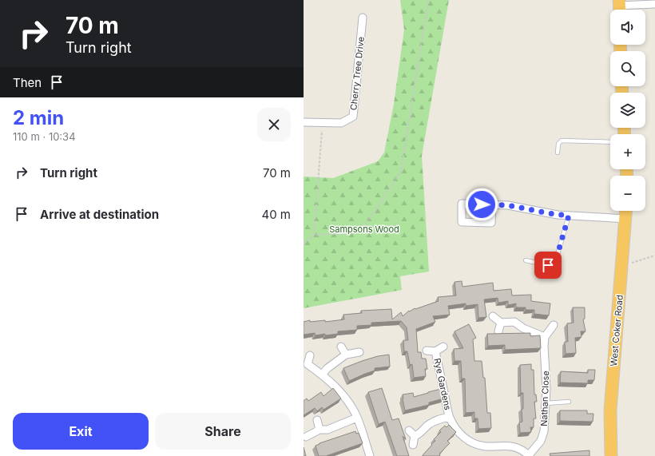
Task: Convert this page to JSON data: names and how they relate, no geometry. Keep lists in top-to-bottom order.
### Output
{
  "streets": {
    "highway": ["West Coker Road"],
    "street": ["Cherry Tree Drive", "Rye Gardens", "Nathan Close"]
  },
  "crossings": [
    ["Rye Gardens", "Nathan Close"]
  ],
  "parks": ["Sampsons Wood"],
  "page": {
    "turn": ["70 m", "Turn right"],
    "map_buttons": ["+", "−"],
    "then": "Then",
    "heading": ["2 min", "110 m · 10:34"],
    "list": [
      {
        "name": "Turn right",
        "value": "70 m"
      },
      {
        "name": "Arrive at destination",
        "value": "40 m"
      }
    ],
    "buttons": ["Exit", "Share"]
  }
}
